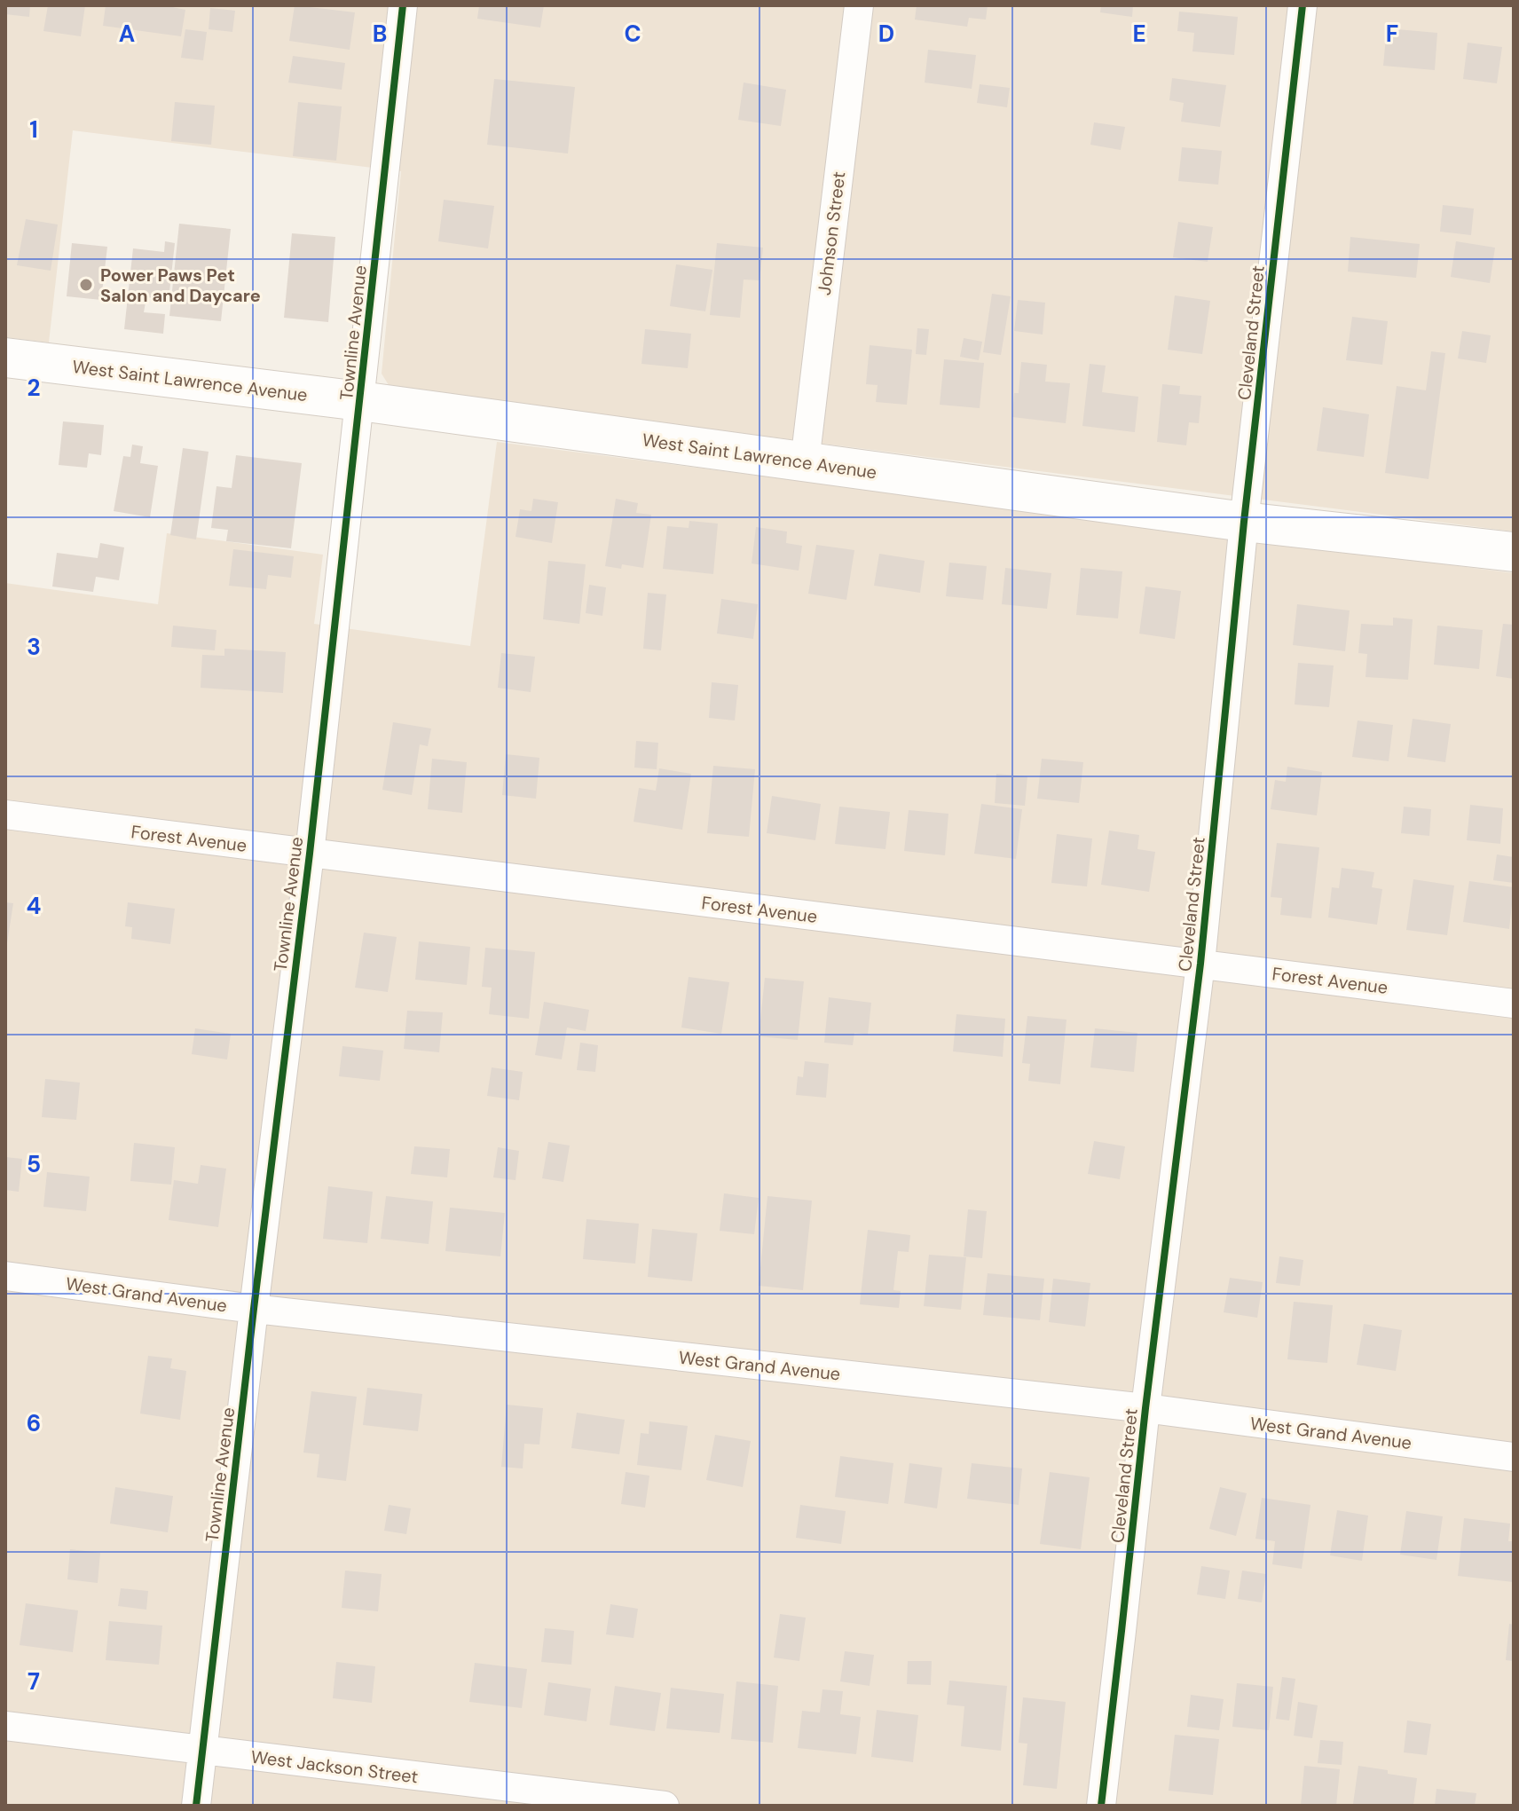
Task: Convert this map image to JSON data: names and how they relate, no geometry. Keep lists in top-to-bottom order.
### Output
{
  "streets": {
    "street": [
      "Johnson Street",
      "Townline Avenue",
      "Cleveland Street",
      "West Saint Lawrence Avenue",
      "Forest Avenue",
      "West Grand Avenue",
      "West Jackson Street"
    ]
  },
  "crossings": [
    ["Johnson Street", "West Saint Lawrence Avenue"],
    ["Townline Avenue", "West Saint Lawrence Avenue"],
    ["Townline Avenue", "Forest Avenue"],
    ["Townline Avenue", "West Grand Avenue"],
    ["Townline Avenue", "West Jackson Street"],
    ["Cleveland Street", "West Saint Lawrence Avenue"],
    ["Cleveland Street", "Forest Avenue"],
    ["Cleveland Street", "West Grand Avenue"]
  ],
  "places": ["Power Paws Pet Salon and Daycare"],
  "grid": {
    "columns": [
      "A",
      "B",
      "C",
      "D",
      "E",
      "F"
    ],
    "rows": [
      "1",
      "2",
      "3",
      "4",
      "5",
      "6",
      "7"
    ]
  }
}
